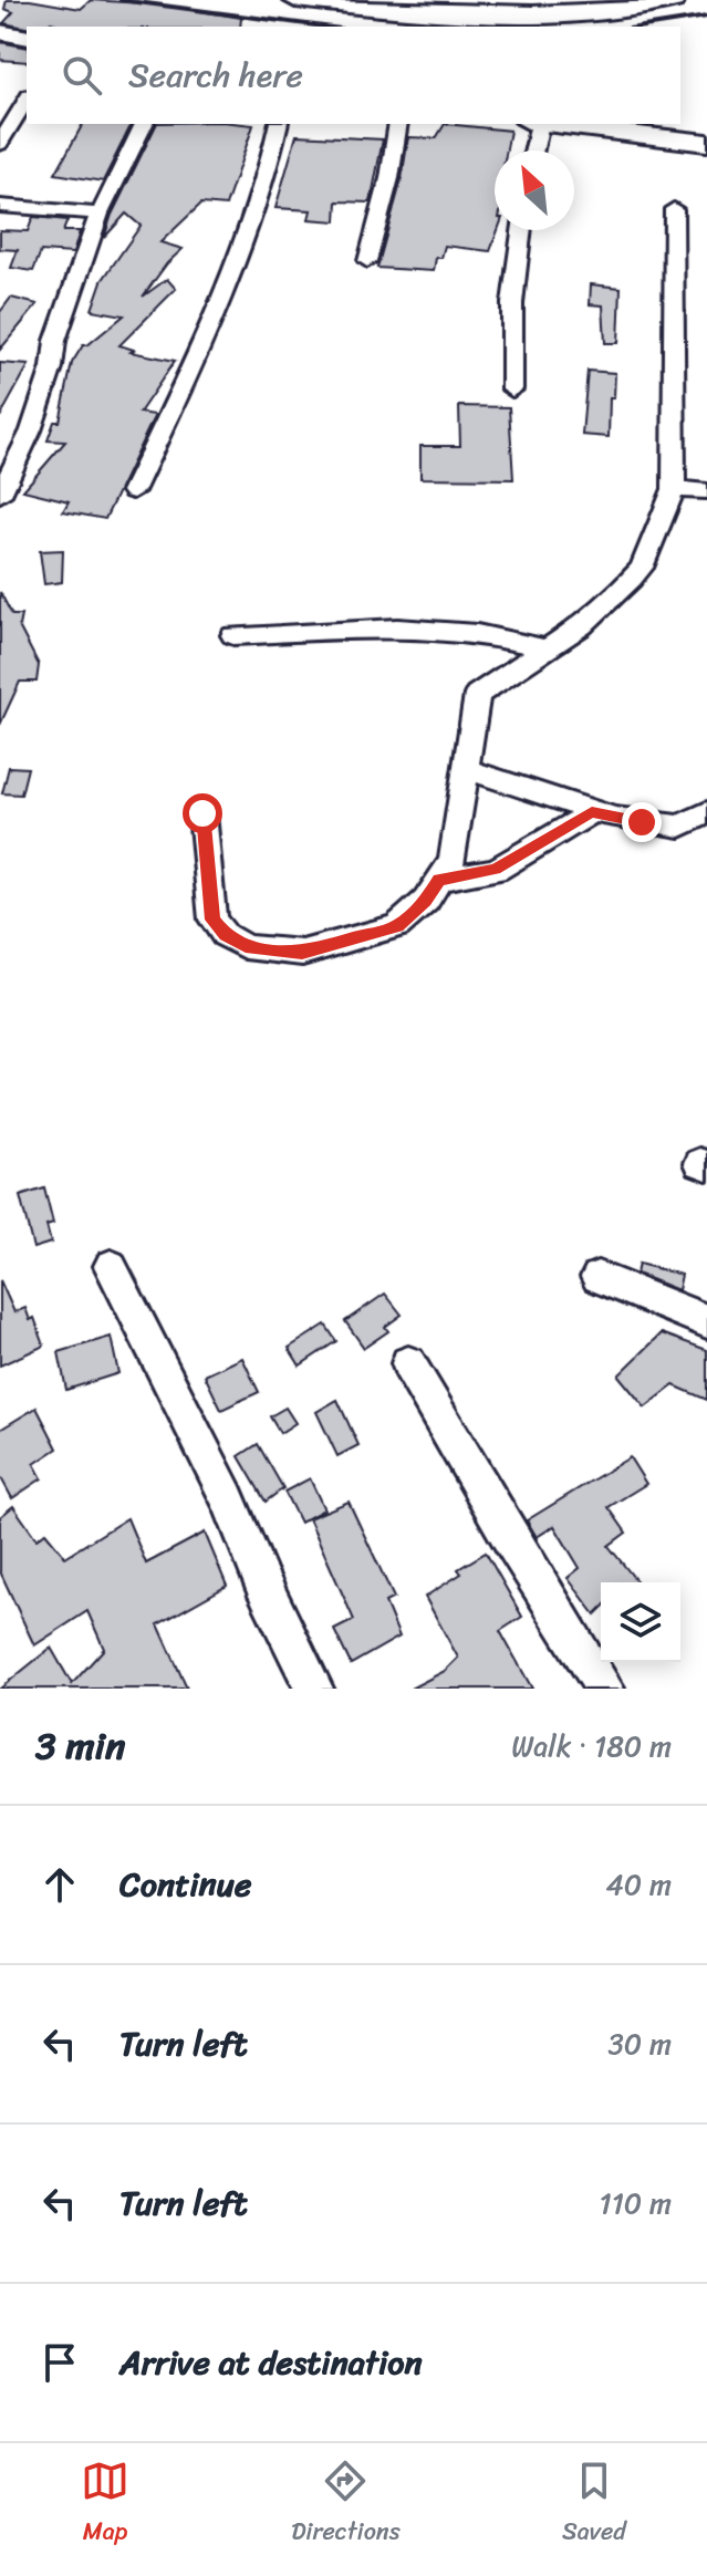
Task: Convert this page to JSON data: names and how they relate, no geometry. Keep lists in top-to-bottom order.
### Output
{
  "north": "top left",
  "page": {
    "search": "Search here",
    "heading": ["3 min", "Walk · 180 m"],
    "list": [
      ["Continue", "40 m"],
      ["Turn left", "30 m"],
      ["Turn left", "110 m"],
      "Arrive at destination"
    ],
    "nav": ["Map", "Directions", "Saved"]
  }
}
